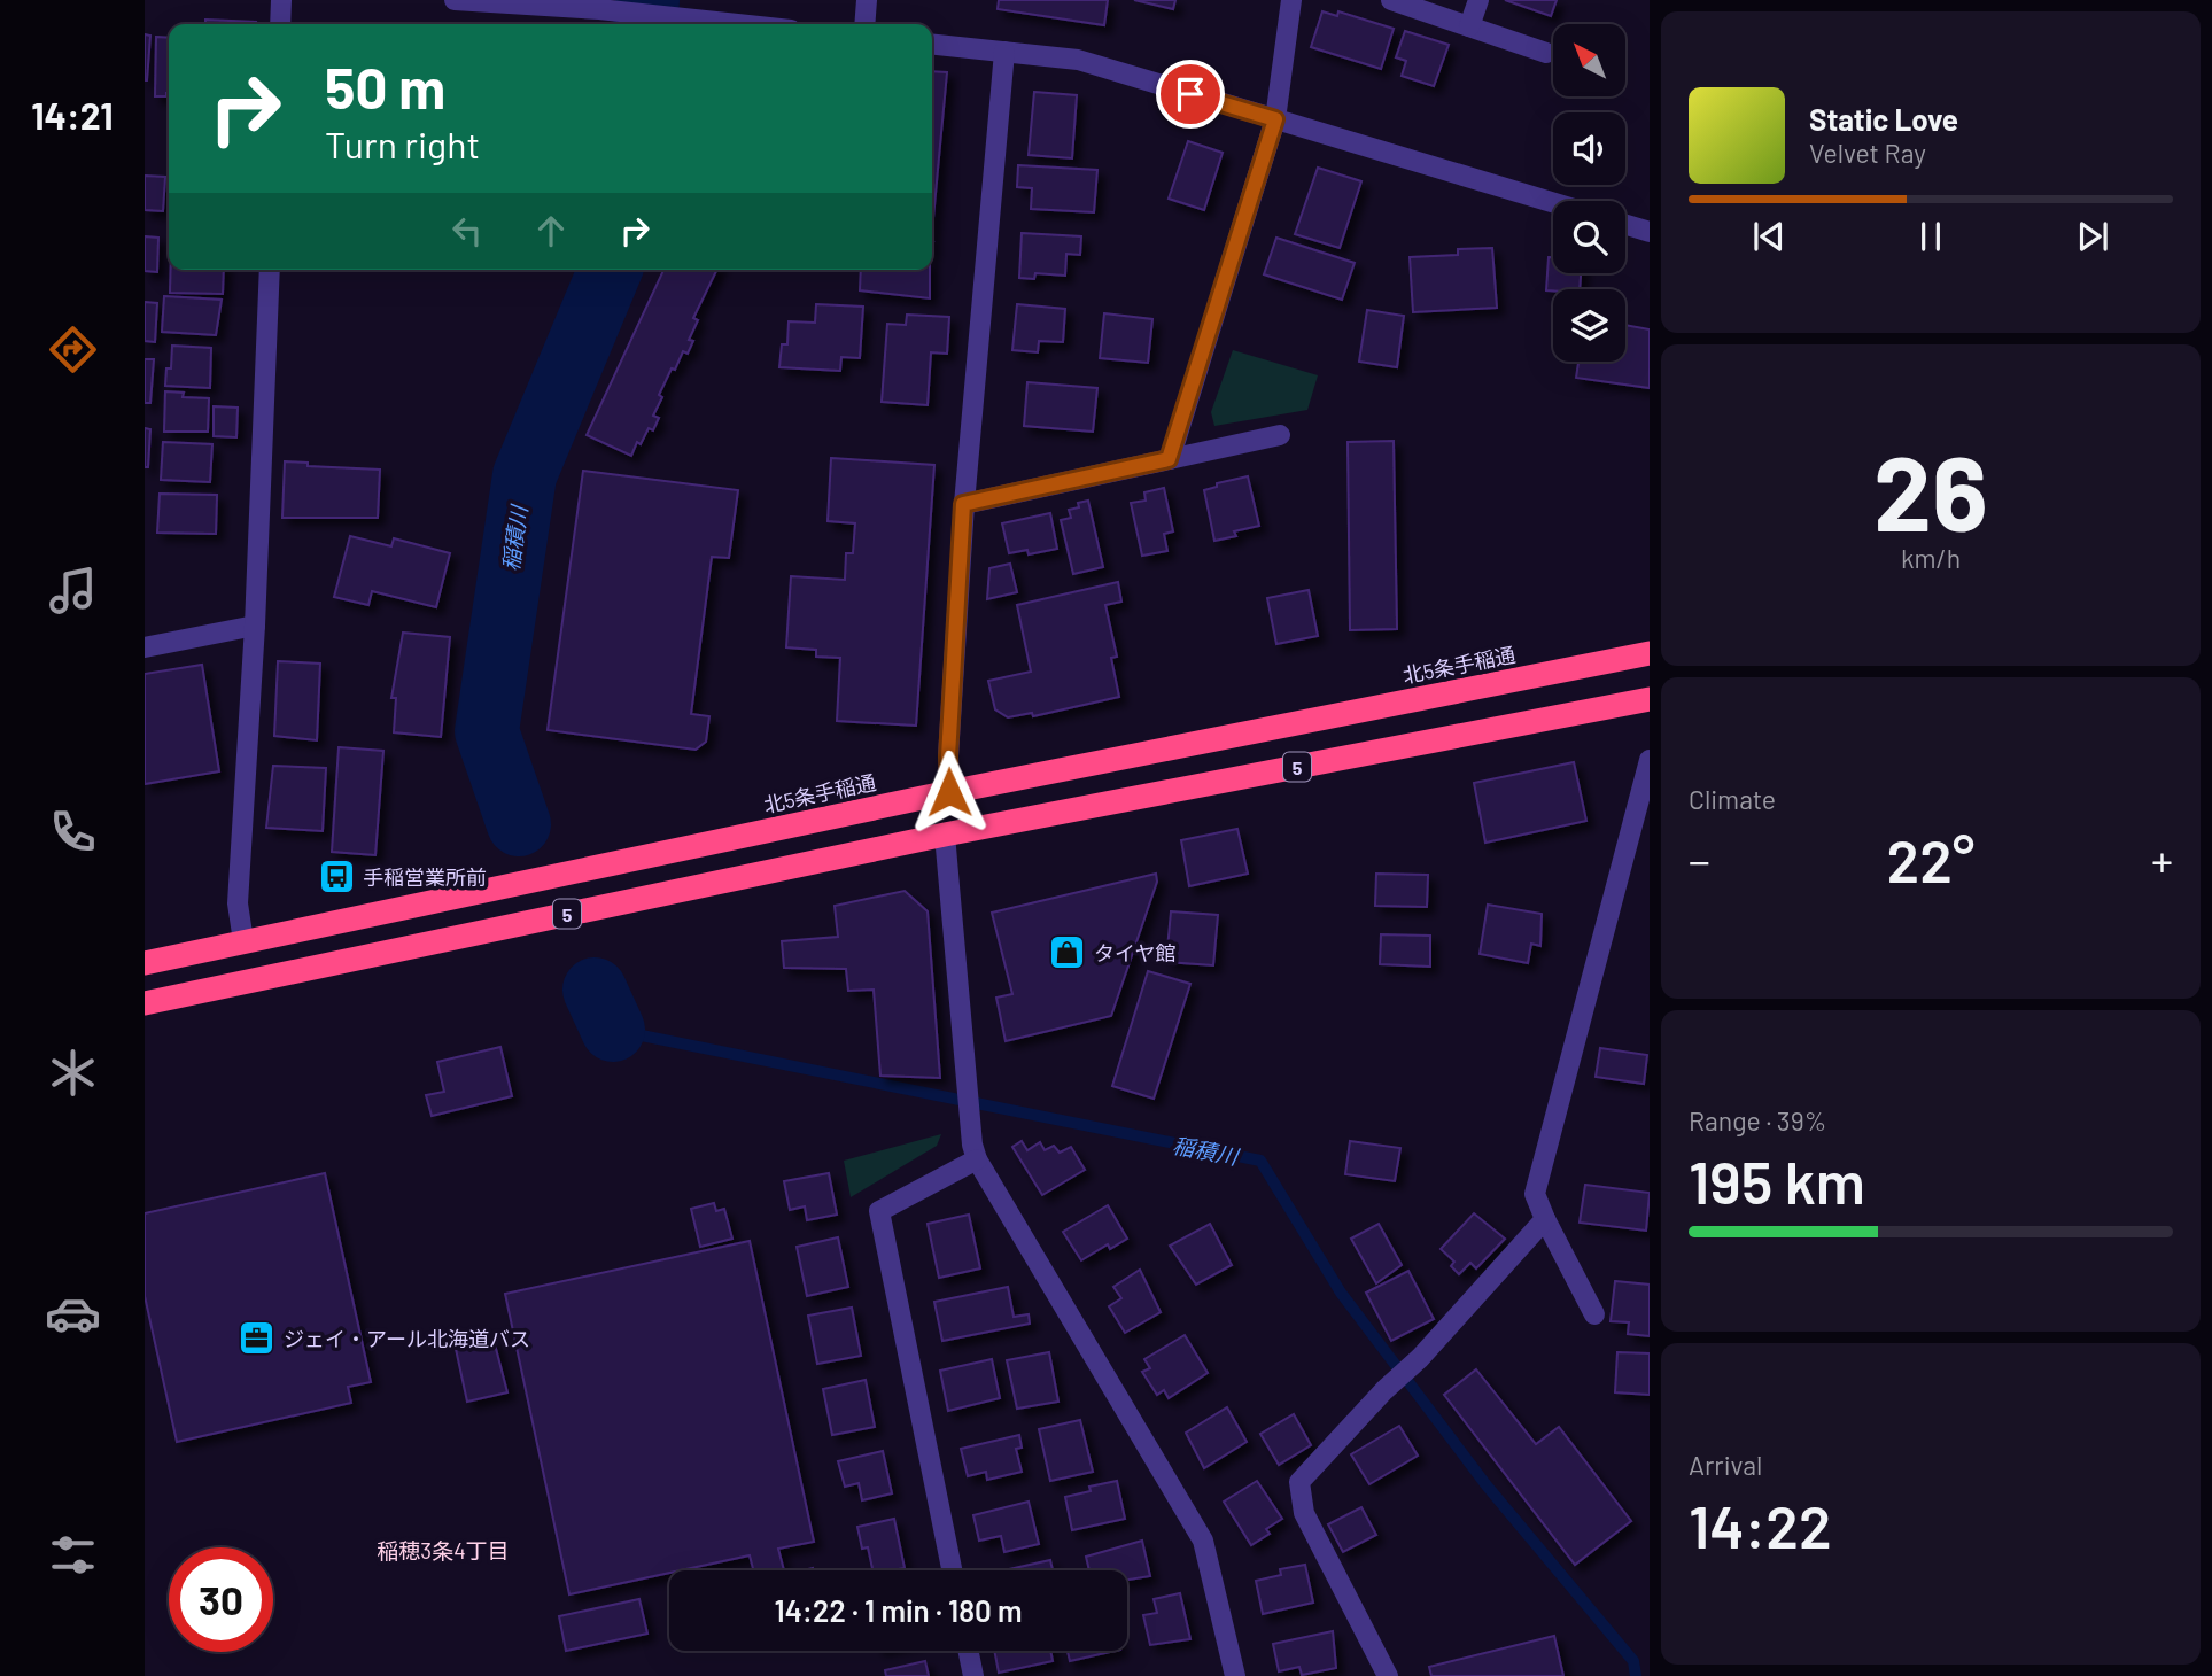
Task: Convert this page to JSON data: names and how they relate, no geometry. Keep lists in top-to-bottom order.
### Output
{
  "streets": {
    "highway": ["北5条手稲通", "5"]
  },
  "districts": ["稲穂3条4丁目"],
  "water": ["稲積川"],
  "places": {
    "bus stop": ["手稲営業所前"],
    "shop": ["タイヤ館"],
    "office": ["ジェイ・アール北海道バス"]
  },
  "north": "top left",
  "page": {
    "tabs": "14:21",
    "turn": ["50 m", "Turn right"],
    "song": ["Static Love", "Velvet Ray"],
    "tile": [
      ["26", "km/h"],
      "Climate",
      ["Range · 39%", "195 km"],
      ["Arrival", "14:22"]
    ],
    "heat": ["−", "22°", "+"],
    "limit": "30",
    "trip": "14:22 · 1 min · 180 m"
  }
}
